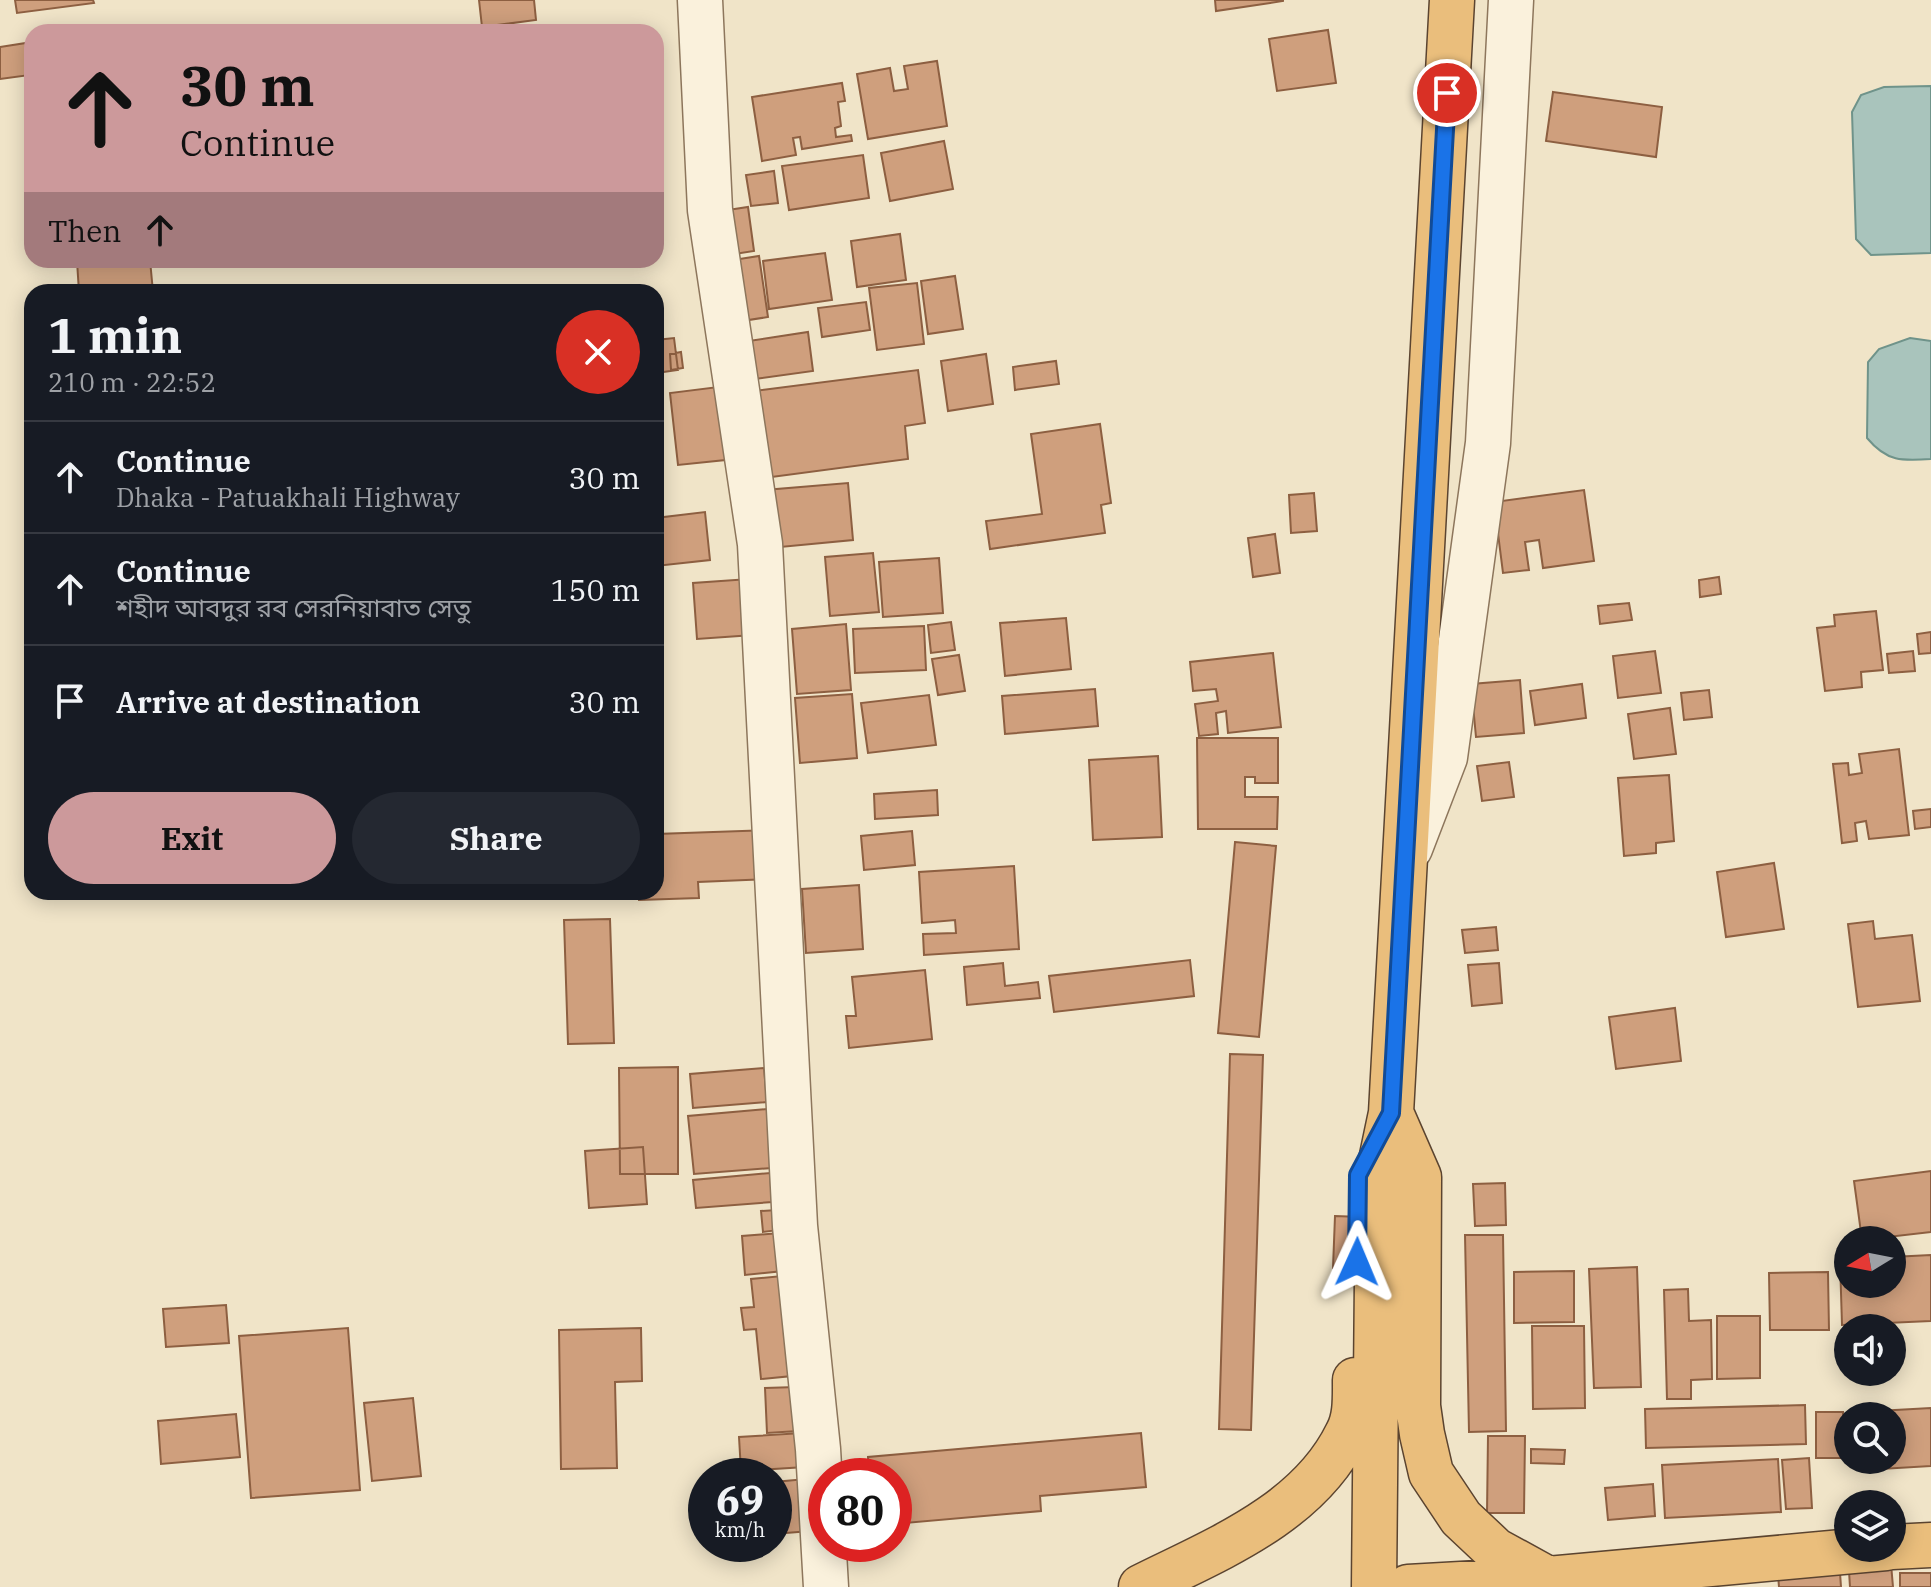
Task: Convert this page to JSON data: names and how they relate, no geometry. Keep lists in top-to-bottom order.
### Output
{
  "north": "left",
  "page": {
    "turn": ["30 m", "Continue"],
    "then": "Then",
    "heading": ["1 min", "210 m · 22:52"],
    "list": [
      {
        "name": "Continue",
        "note": "Dhaka - Patuakhali Highway",
        "value": "30 m"
      },
      {
        "name": "Continue",
        "note": "শহীদ আবদুর রব সেরনিয়াবাত সেতু",
        "value": "150 m"
      },
      {
        "name": "Arrive at destination",
        "value": "30 m"
      }
    ],
    "buttons": ["Exit", "Share"],
    "speed": "69 km/h",
    "limit": "80"
  }
}
